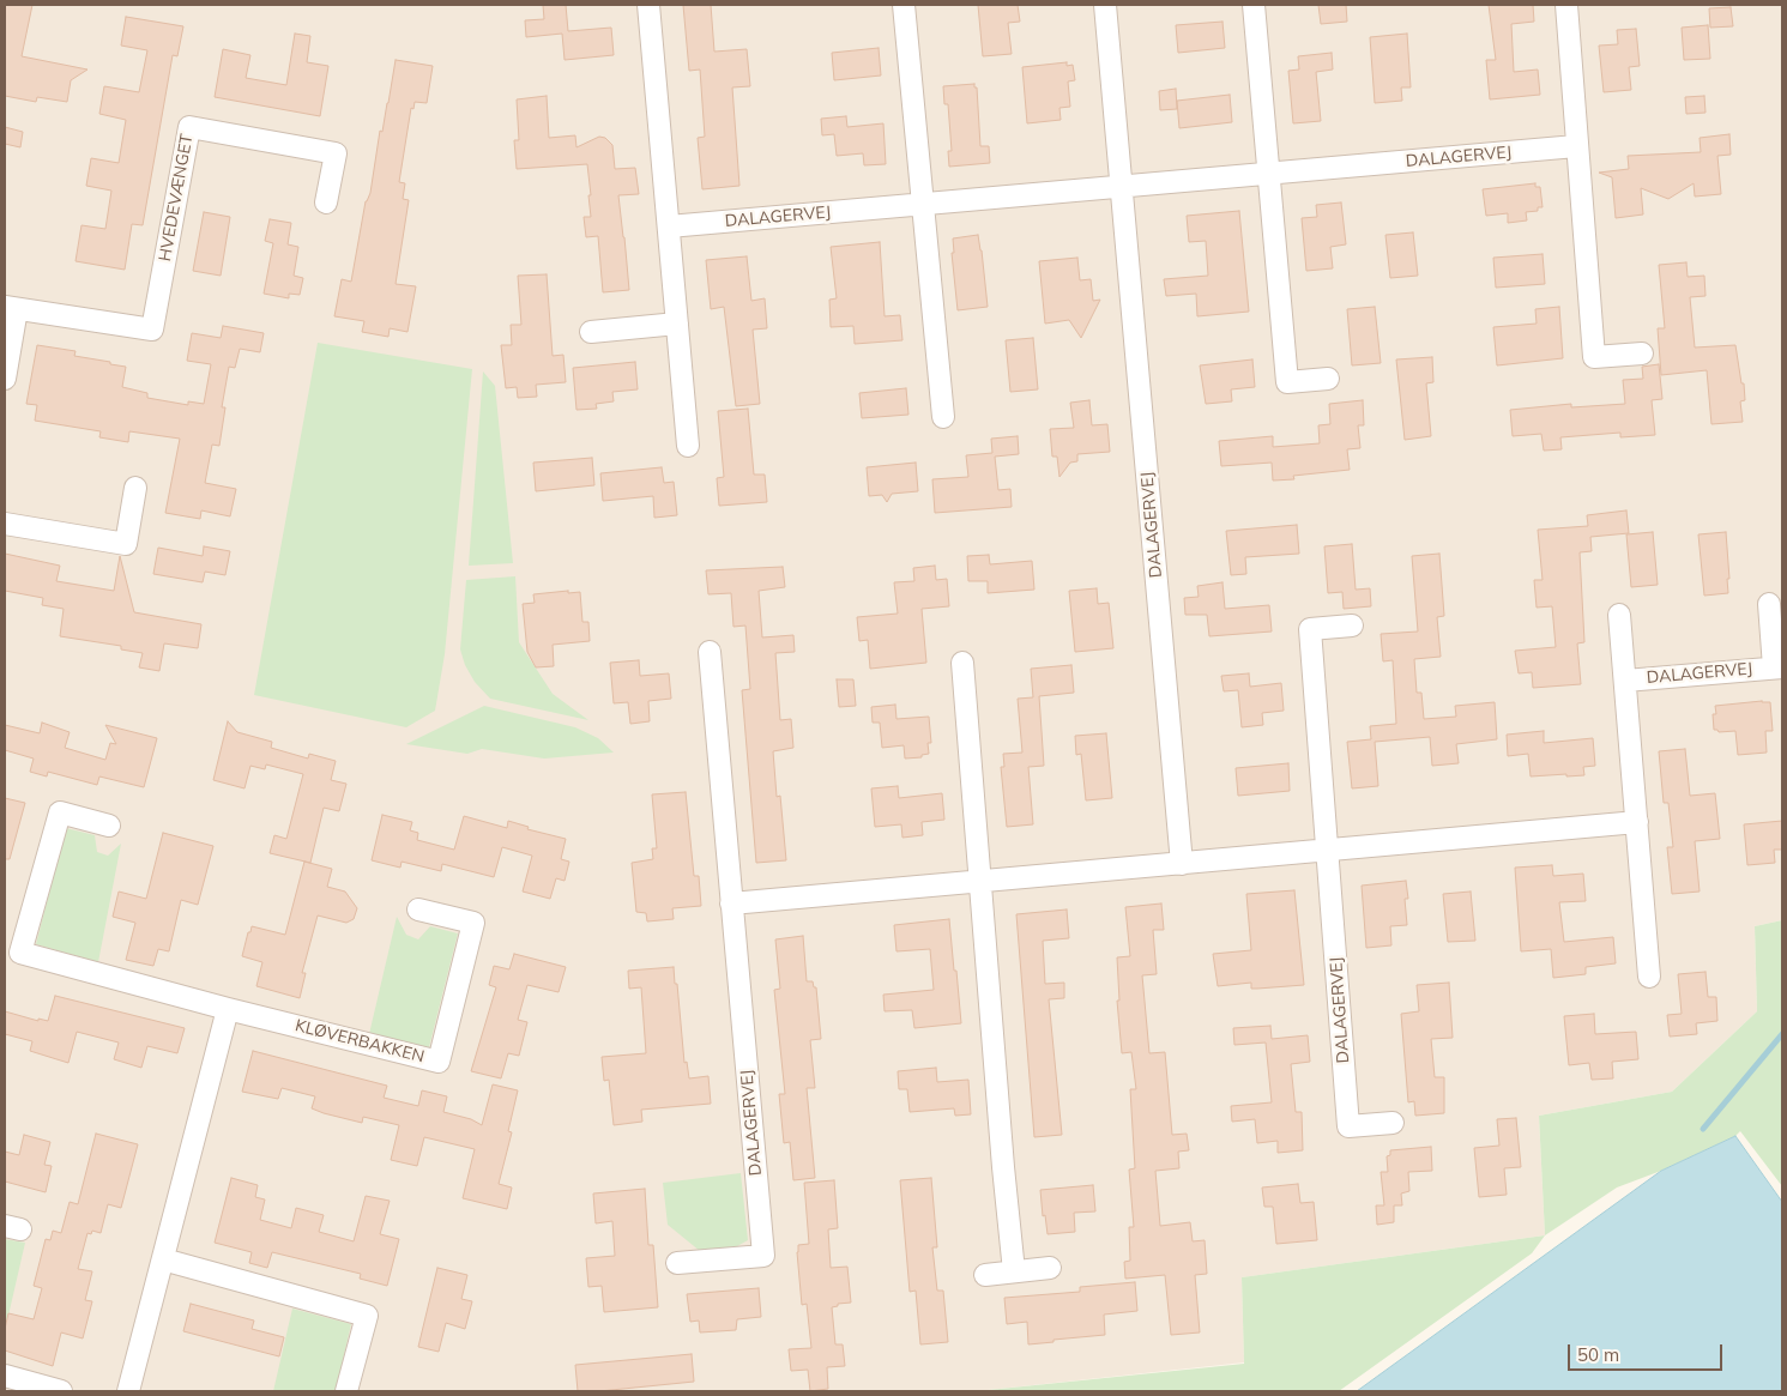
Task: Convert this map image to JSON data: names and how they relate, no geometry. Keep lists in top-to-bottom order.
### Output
{
  "streets": {
    "street": ["DALAGERVEJ", "HVEDEVÆNGET", "KLØVERBAKKEN"]
  },
  "scale_bar": "50 m"
}
